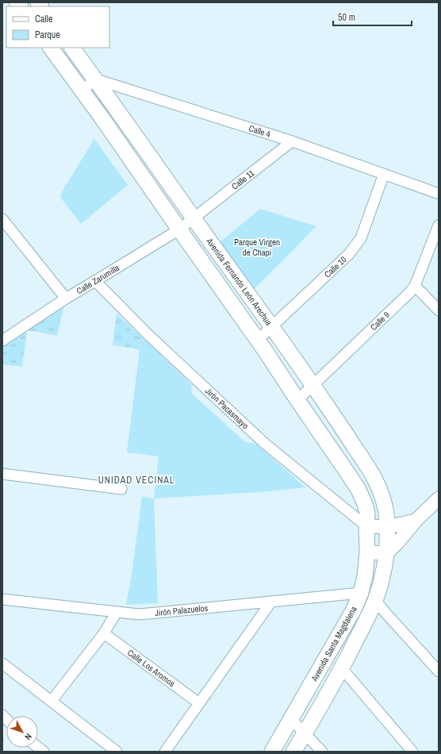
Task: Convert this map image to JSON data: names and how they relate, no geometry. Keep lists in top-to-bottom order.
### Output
{
  "streets": {
    "main road": ["Avenida Fernando León Arechua", "Avenida Santa Magdalena"],
    "street": [
      "Calle 4",
      "Calle 11",
      "Calle 10",
      "Calle Zarumilla",
      "Calle 9",
      "Jirón Pacasmayo",
      "Jirón Palazuelos",
      "Calle Los Aromos"
    ]
  },
  "crossings": [
    ["Calle 4", "Calle 11"],
    ["Calle 4", "Calle 10"],
    ["Calle 4", "Avenida Fernando León Arechua"],
    ["Calle 11", "Calle Zarumilla"],
    ["Calle 11", "Avenida Fernando León Arechua"],
    ["Calle 10", "Avenida Fernando León Arechua"],
    ["Calle Zarumilla", "Avenida Fernando León Arechua"],
    ["Calle Zarumilla", "Jirón Pacasmayo"],
    ["Avenida Fernando León Arechua", "Calle 9"],
    ["Avenida Fernando León Arechua", "Avenida Santa Magdalena"],
    ["Jirón Pacasmayo", "Avenida Santa Magdalena"],
    ["Jirón Palazuelos", "Avenida Santa Magdalena"]
  ],
  "districts": ["UNIDAD VECINAL"],
  "parks": ["Parque Virgen de Chapi"],
  "legend": ["Calle", "Parque"],
  "scale_bar": "50 m",
  "north": "bottom right"
}
